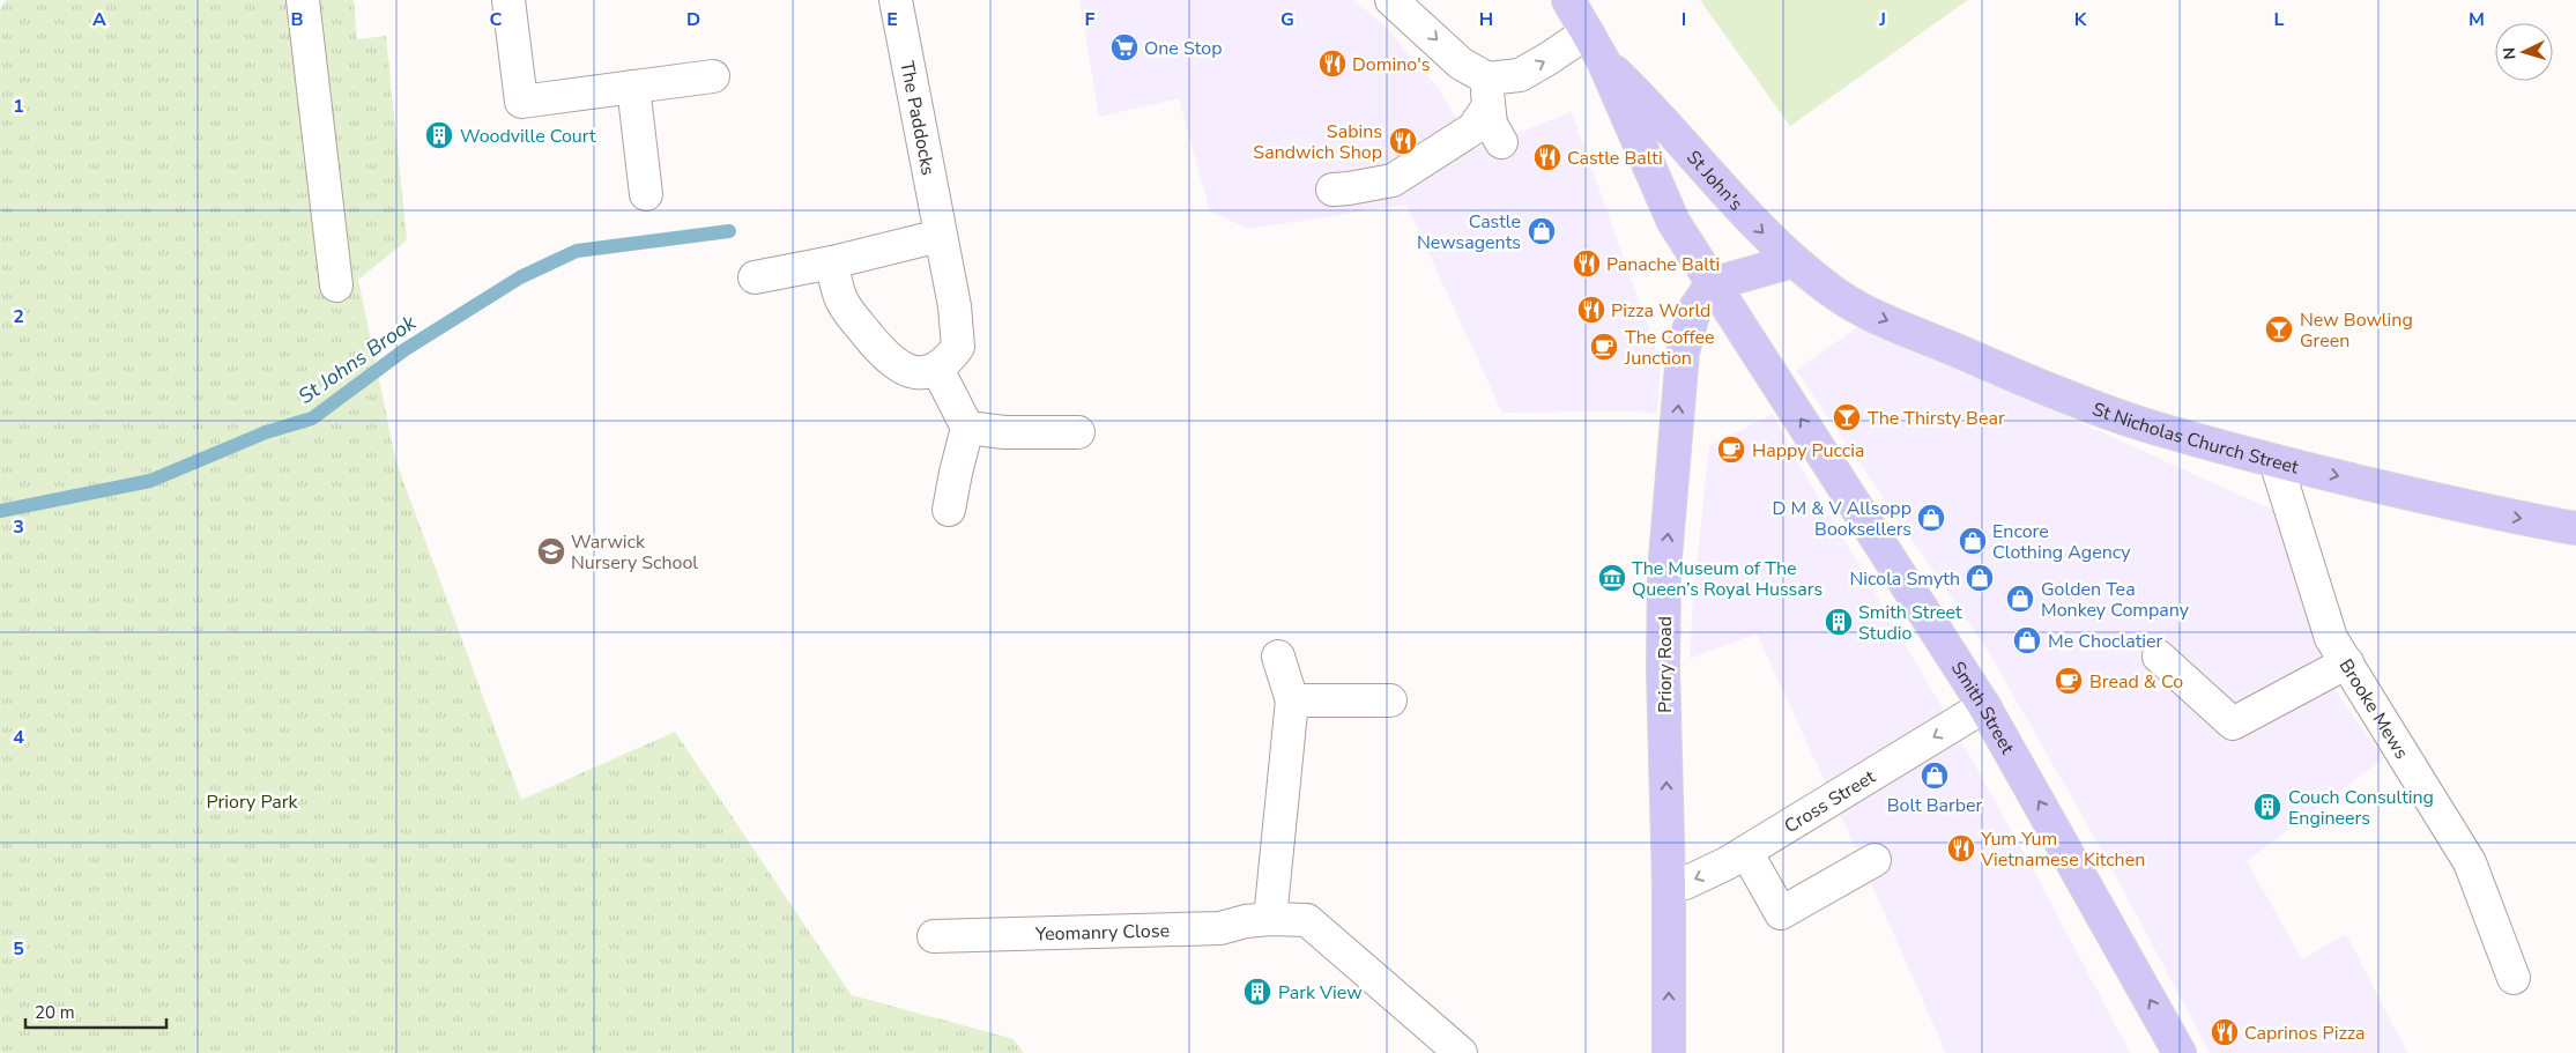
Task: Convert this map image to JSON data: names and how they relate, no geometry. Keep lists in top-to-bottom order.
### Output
{
  "streets": {
    "main road": [
      "St John's",
      "St Nicholas Church Street",
      "Priory Road",
      "Smith Street"
    ],
    "street": [
      "The Paddocks",
      "Brooke Mews",
      "Cross Street",
      "Yeomanry Close"
    ]
  },
  "crossings": [
    ["St John's", "St Nicholas Church Street"],
    ["St John's", "Priory Road"],
    ["St John's", "Smith Street"],
    ["St Nicholas Church Street", "Brooke Mews"],
    ["Priory Road", "Smith Street"],
    ["Priory Road", "Cross Street"],
    ["Smith Street", "Cross Street"]
  ],
  "one_way": [
    "St Nicholas Church Street",
    "Priory Road",
    "Smith Street",
    "Cross Street"
  ],
  "water": ["St Johns Brook"],
  "parks": ["Priory Park"],
  "places": {
    "supermarket": ["One Stop"],
    "restaurant": [
      "Domino's",
      "Sabins Sandwich Shop",
      "Castle Balti",
      "Panache Balti",
      "Pizza World",
      "Yum Yum Vietnamese Kitchen",
      "Caprinos Pizza"
    ],
    "building": [
      "Woodville Court",
      "Smith Street Studio",
      "Couch Consulting Engineers",
      "Park View"
    ],
    "shop": [
      "Castle Newsagents",
      "D M & V Allsopp Booksellers",
      "Encore Clothing Agency",
      "Nicola Smyth",
      "Golden Tea Monkey Company",
      "Me Choclatier",
      "Bolt Barber"
    ],
    "bar": ["New Bowling Green", "The Thirsty Bear"],
    "cafe": ["The Coffee Junction", "Happy Puccia", "Bread & Co"],
    "school or university": ["Warwick Nursery School"],
    "museum": ["The Museum of The Queen’s Royal Hussars"]
  },
  "scale_bar": "20 m",
  "north": "left",
  "grid": {
    "columns": [
      "A",
      "B",
      "C",
      "D",
      "E",
      "F",
      "G",
      "H",
      "I",
      "J",
      "K",
      "L",
      "M"
    ],
    "rows": [
      "1",
      "2",
      "3",
      "4",
      "5"
    ]
  }
}
